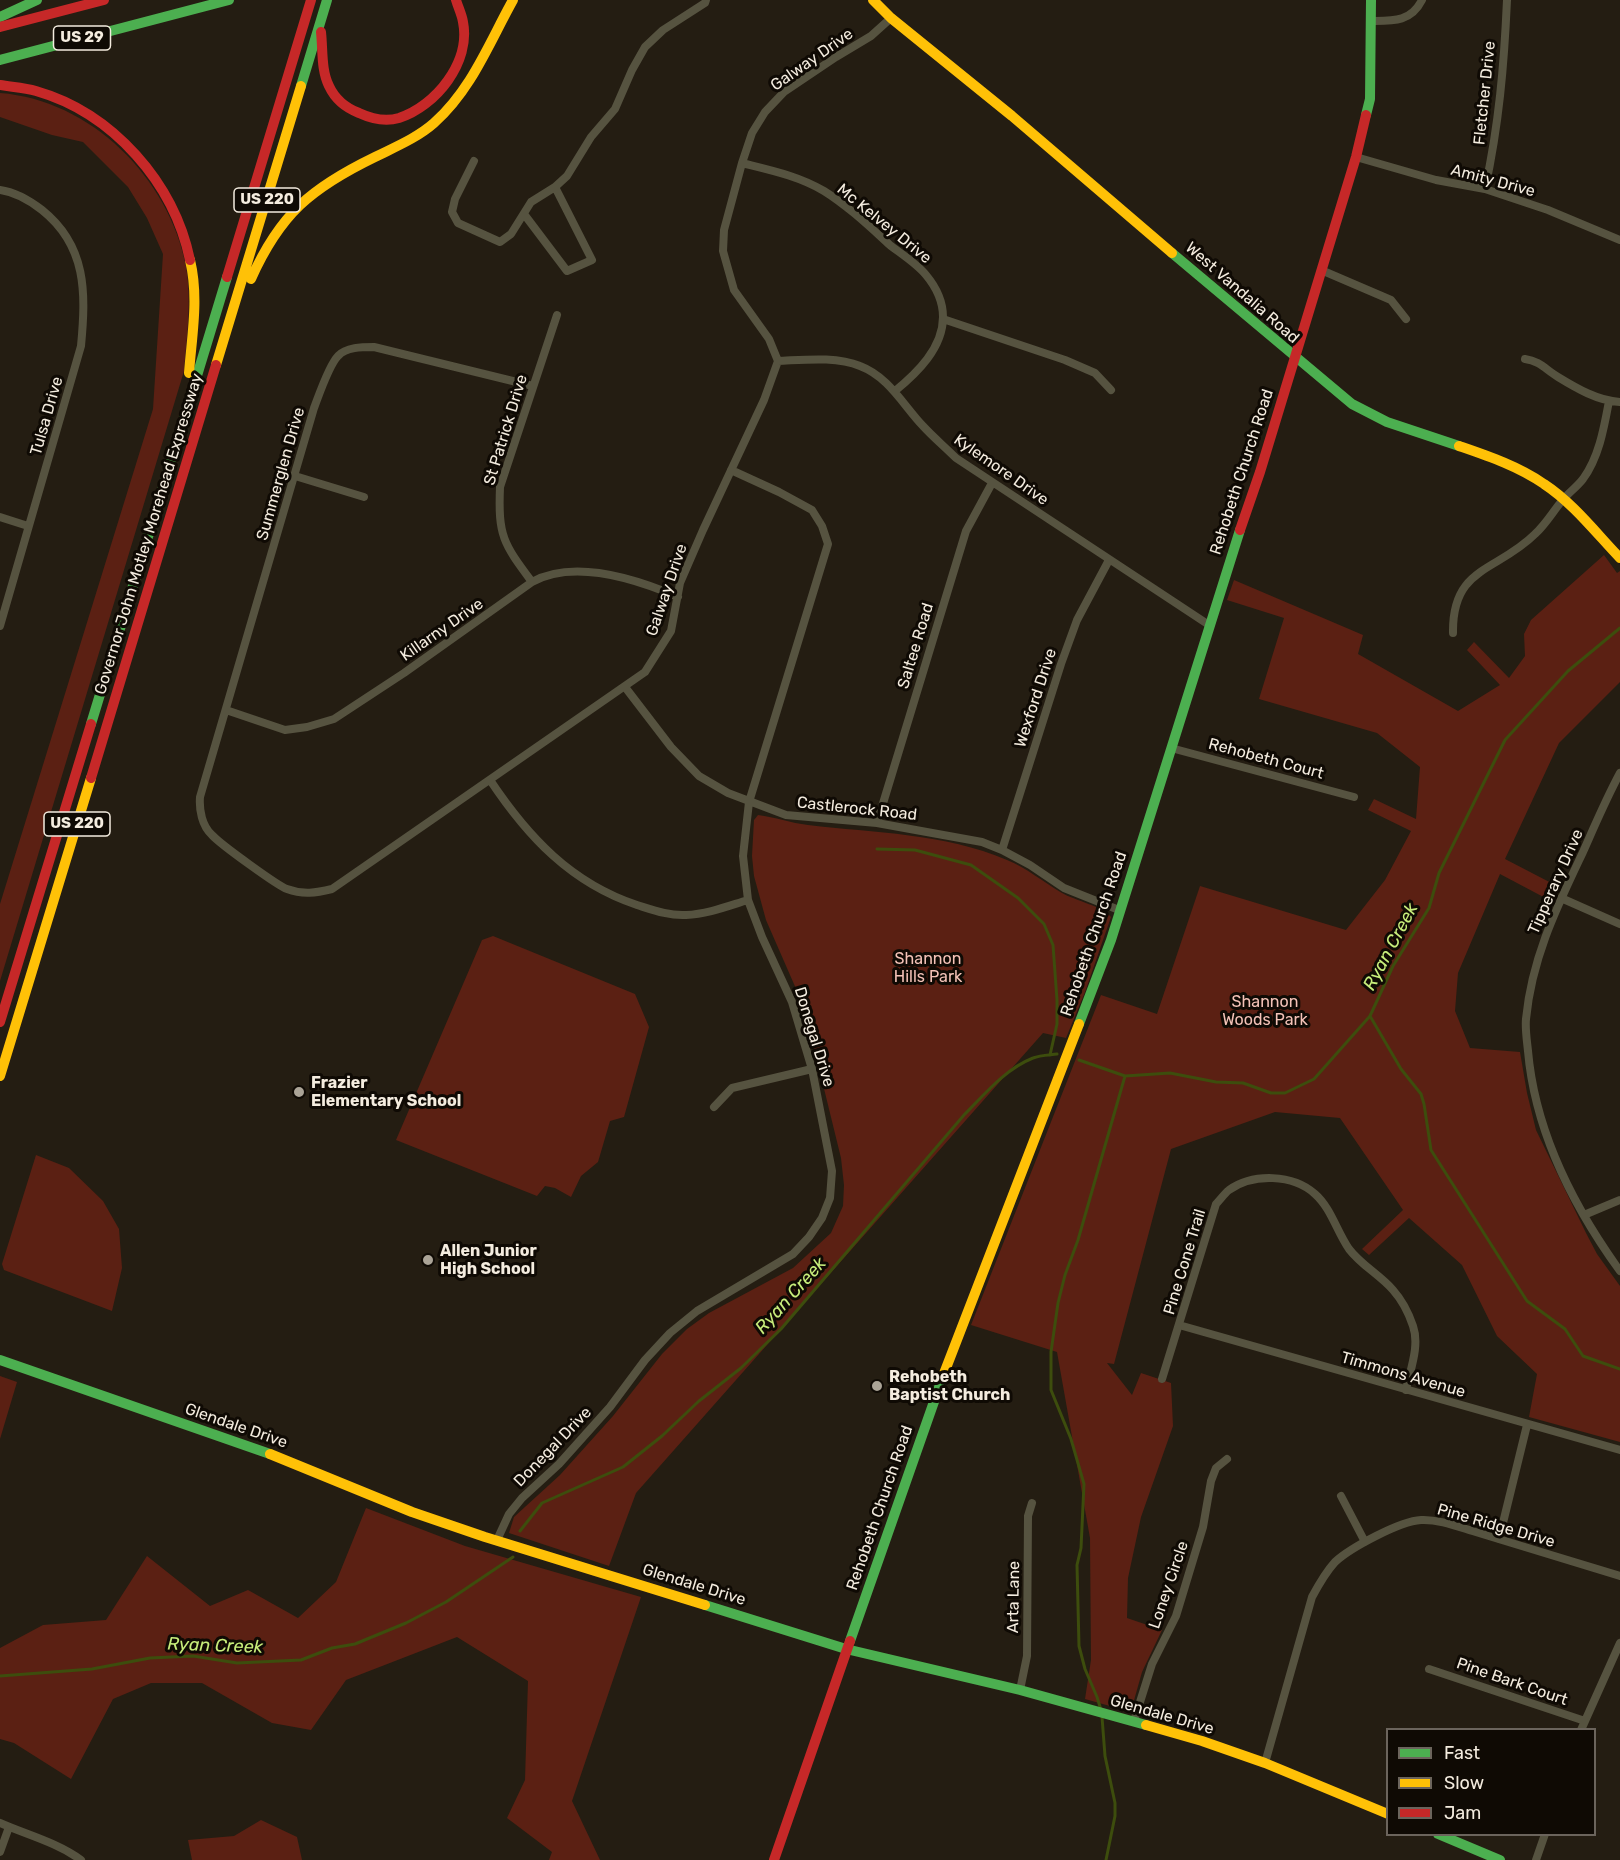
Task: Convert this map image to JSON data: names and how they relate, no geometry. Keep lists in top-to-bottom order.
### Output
{
  "streets": {
    "main road": [
      "US 29",
      "US 220",
      "West Vandalia Road",
      "Rehobeth Church Road",
      "Governor John Motley Morehead Expressway",
      "Glendale Drive"
    ],
    "street": [
      "Galway Drive",
      "Fletcher Drive",
      "Amity Drive",
      "Mc Kelvey Drive",
      "Tulsa Drive",
      "St Patrick Drive",
      "Kylemore Drive",
      "Summerglen Drive",
      "Killarny Drive",
      "Saltee Road",
      "Wexford Drive",
      "Rehobeth Court",
      "Castlerock Road",
      "Tipperary Drive",
      "Donegal Drive",
      "Pine Cone Trail",
      "Timmons Avenue",
      "Pine Ridge Drive",
      "Loney Circle",
      "Arta Lane",
      "Pine Bark Court"
    ]
  },
  "crossings": [
    ["Galway Drive", "Mc Kelvey Drive"],
    ["Galway Drive", "West Vandalia Road"],
    ["Galway Drive", "Kylemore Drive"],
    ["Galway Drive", "Summerglen Drive"],
    ["Galway Drive", "Killarny Drive"],
    ["Galway Drive", "Castlerock Road"],
    ["Galway Drive", "Donegal Drive"],
    ["Fletcher Drive", "Amity Drive"],
    ["Amity Drive", "Rehobeth Church Road"],
    ["West Vandalia Road", "Rehobeth Church Road"],
    ["St Patrick Drive", "Summerglen Drive"],
    ["St Patrick Drive", "Killarny Drive"],
    ["Kylemore Drive", "Rehobeth Church Road"],
    ["Kylemore Drive", "Saltee Road"],
    ["Kylemore Drive", "Wexford Drive"],
    ["Rehobeth Church Road", "Rehobeth Court"],
    ["Rehobeth Church Road", "Castlerock Road"],
    ["Rehobeth Church Road", "Glendale Drive"],
    ["Summerglen Drive", "Killarny Drive"],
    ["Saltee Road", "Castlerock Road"],
    ["Wexford Drive", "Castlerock Road"],
    ["Castlerock Road", "Donegal Drive"],
    ["Donegal Drive", "Glendale Drive"],
    ["Pine Cone Trail", "Timmons Avenue"],
    ["Glendale Drive", "Pine Ridge Drive"],
    ["Glendale Drive", "Loney Circle"],
    ["Glendale Drive", "Arta Lane"]
  ],
  "water": ["Ryan Creek"],
  "parks": ["Shannon Hills Park", "Shannon Woods Park"],
  "places": ["Frazier Elementary School", "Allen Junior High School", "Rehobeth Baptist Church"],
  "legend": ["Fast", "Slow", "Jam"]
}
